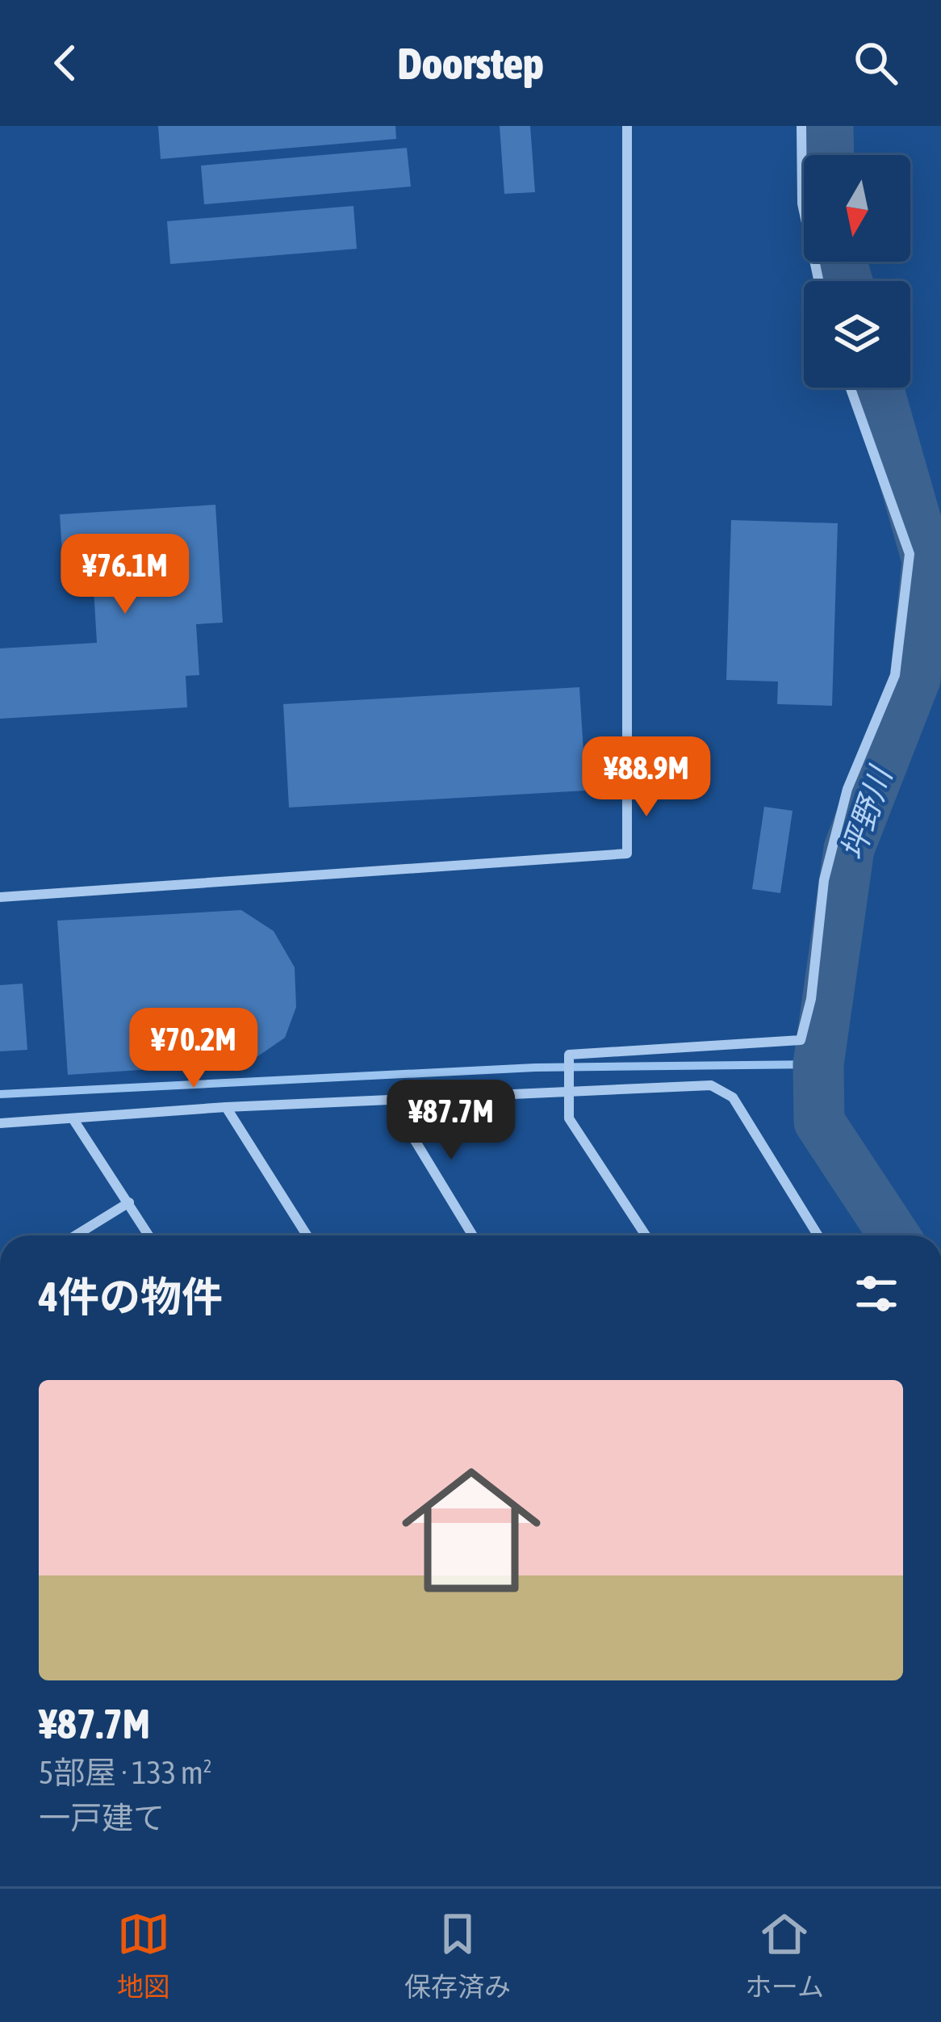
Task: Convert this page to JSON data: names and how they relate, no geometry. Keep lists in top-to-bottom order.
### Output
{
  "water": ["坪野川"],
  "north": "bottom",
  "page": {
    "header": "Doorstep",
    "price": [
      "¥76.1M",
      "¥88.9M",
      "¥70.2M",
      "¥87.7M"
    ],
    "heading": "4件の物件",
    "list": [
      {
        "name": "¥87.7M",
        "note": "5部屋 · 133 m² · 一戸建て"
      }
    ],
    "tabs": ["地図", "保存済み", "ホーム"]
  }
}
